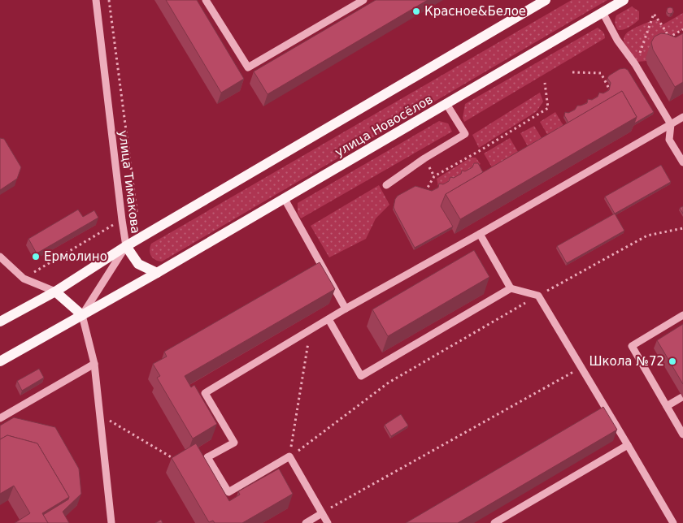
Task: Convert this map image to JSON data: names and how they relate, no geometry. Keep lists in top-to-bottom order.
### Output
{
  "streets": {
    "main road": ["улица Новосёлов"],
    "street": ["улица Тимакова"]
  },
  "crossings": [
    ["улица Новосёлов", "улица Тимакова"]
  ],
  "places": ["Красное&Белое", "Ермолино", "Школа №72"]
}
